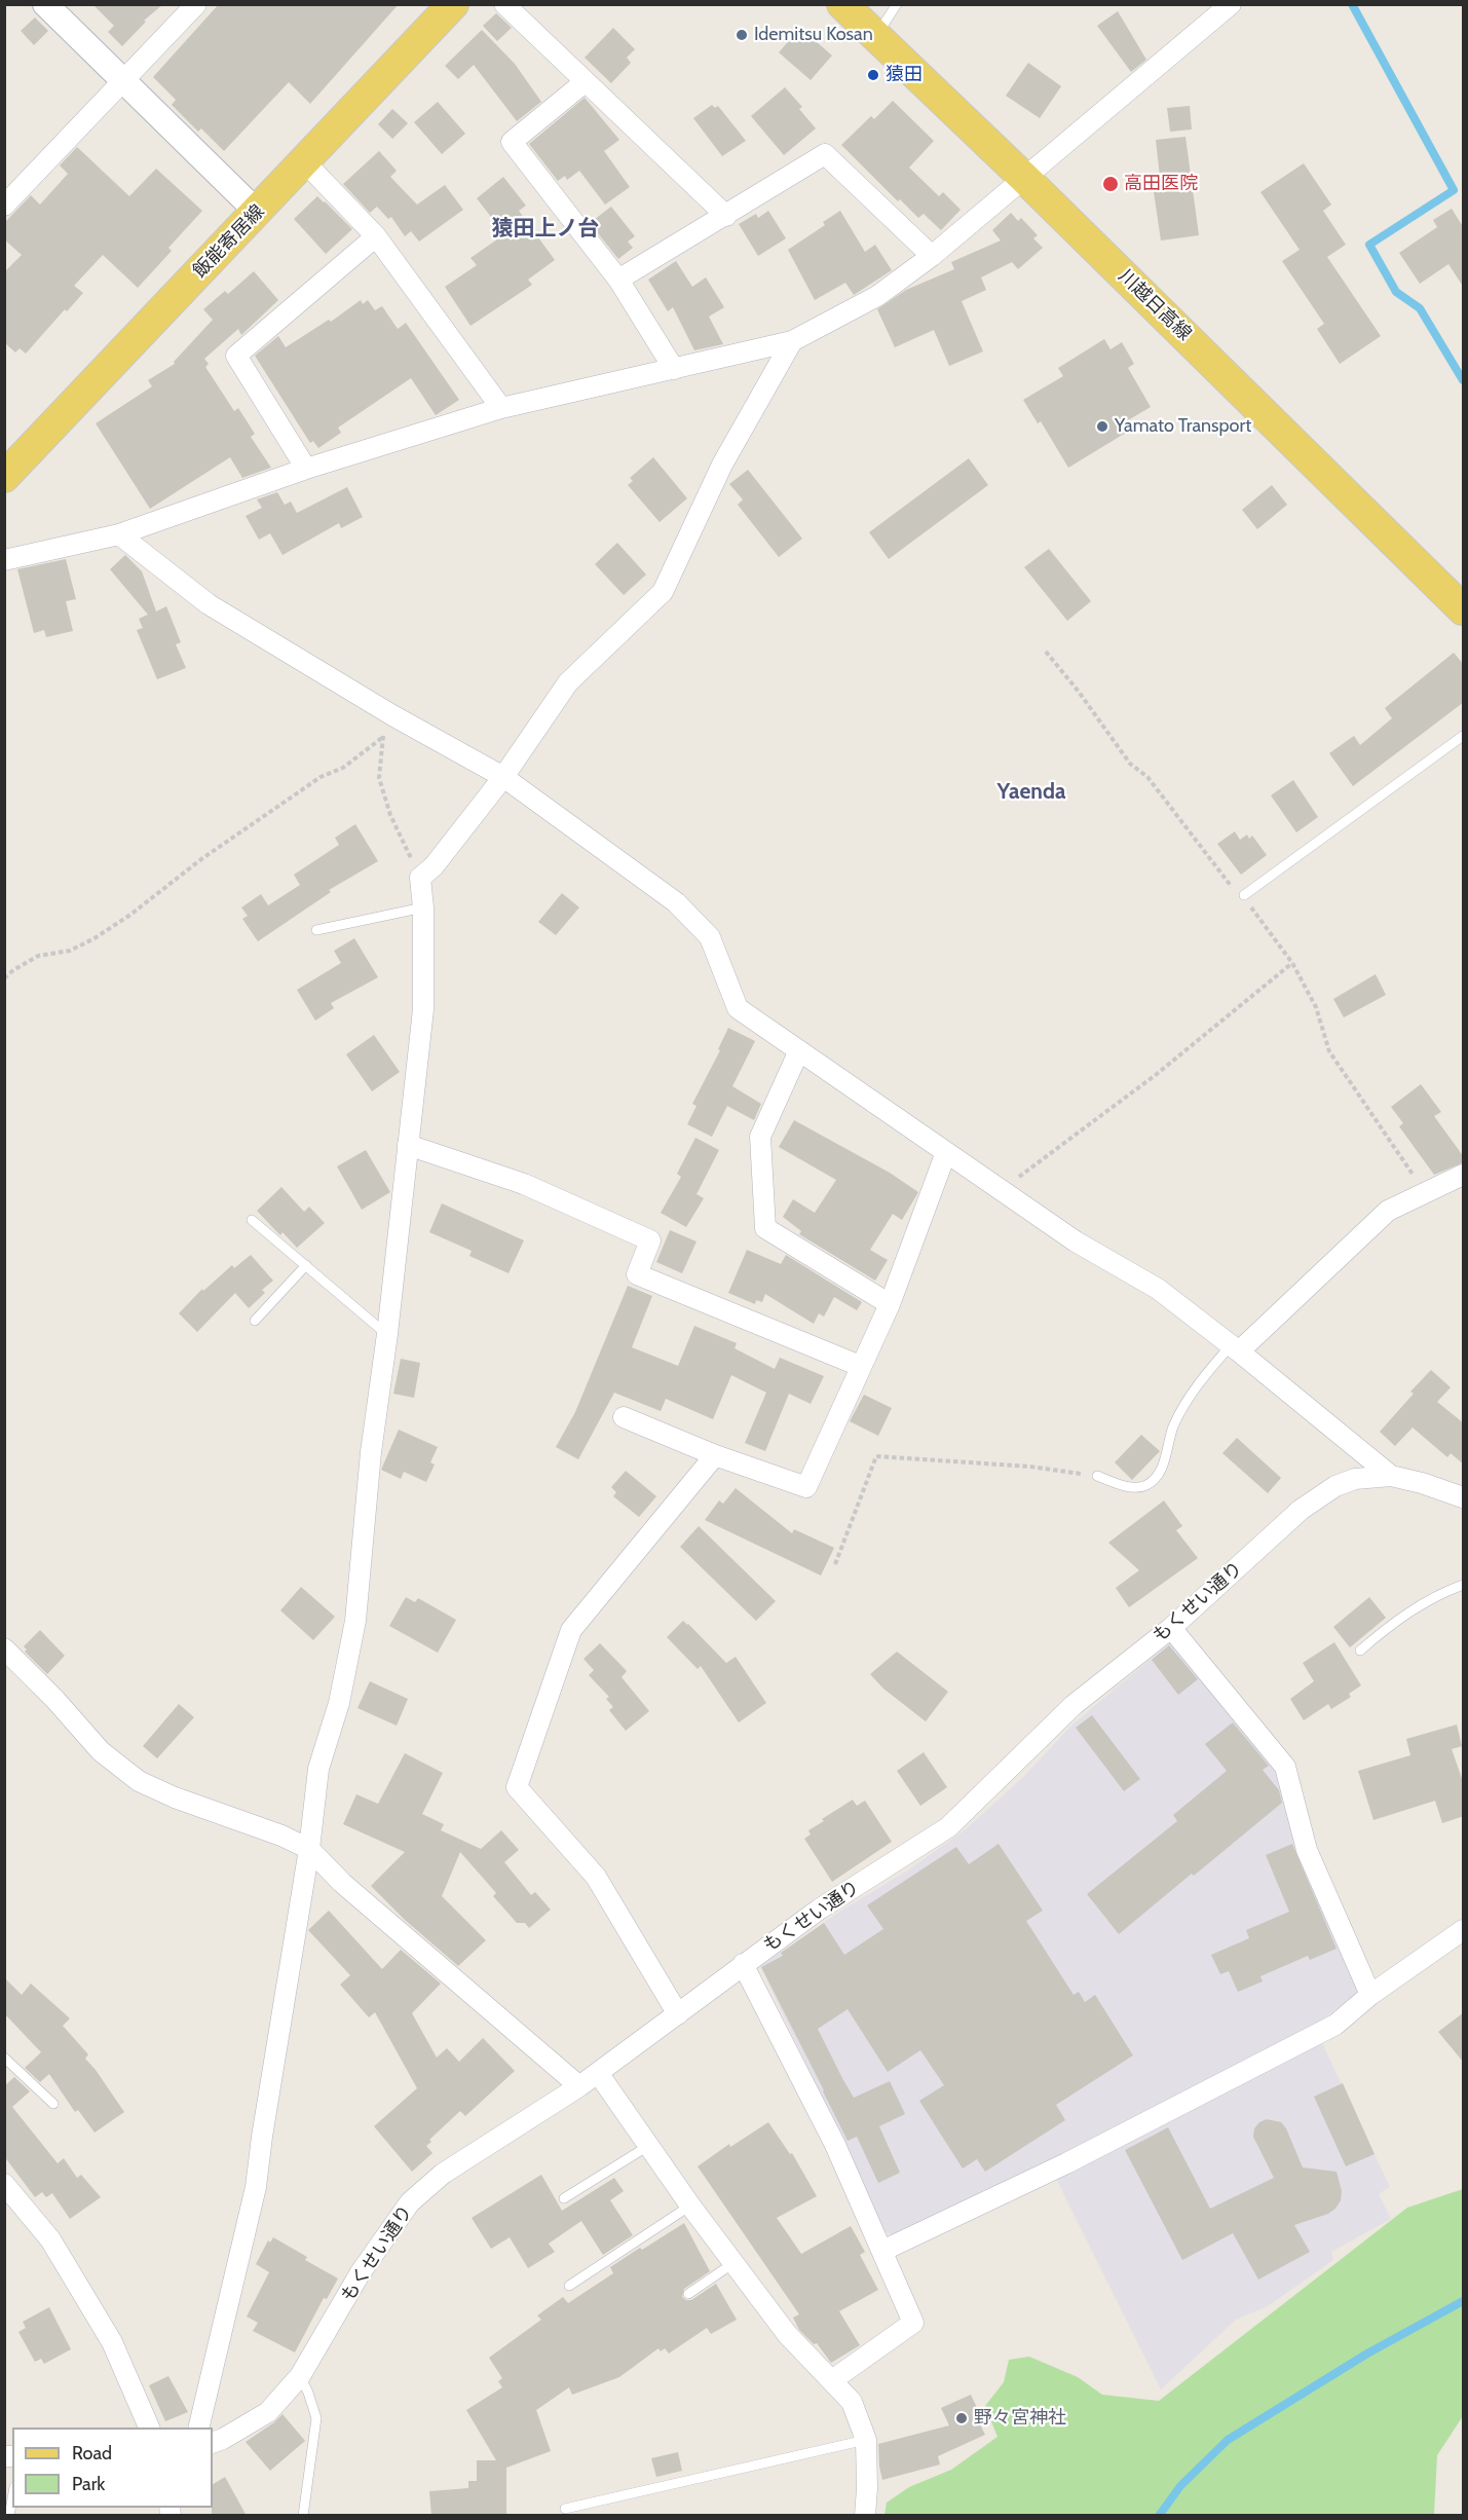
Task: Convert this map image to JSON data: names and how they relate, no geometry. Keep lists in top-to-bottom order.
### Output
{
  "streets": {
    "main road": ["飯能寄居線", "川越日高線"],
    "street": ["もくせい通り"]
  },
  "districts": ["猿田上ノ台", "Yaenda"],
  "places": [
    "Idemitsu Kosan",
    "猿田",
    "高田医院",
    "Yamato Transport",
    "野々宮神社"
  ],
  "legend": ["Road", "Park"]
}
